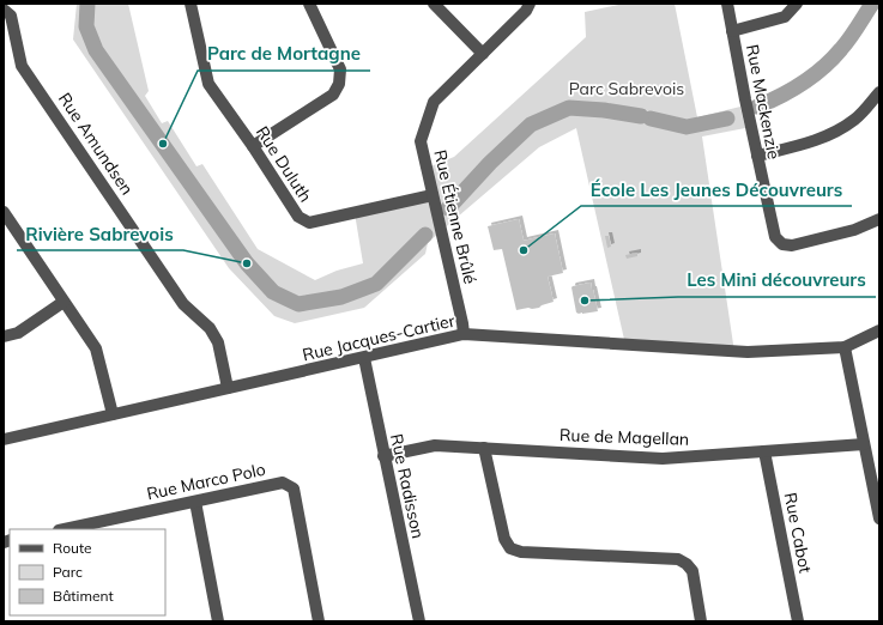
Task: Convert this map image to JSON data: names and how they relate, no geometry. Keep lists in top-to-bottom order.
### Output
{
  "streets": {
    "street": [
      "Rue Mackenzie",
      "Rue Amundsen",
      "Rue Duluth",
      "Rue Étienne Brûlé",
      "Rue Jacques-Cartier",
      "Rue de Magellan",
      "Rue Marco Polo",
      "Rue Radisson",
      "Rue Cabot"
    ]
  },
  "crossings": [
    ["Rue Amundsen", "Rue Jacques-Cartier"],
    ["Rue Duluth", "Rue Étienne Brûlé"],
    ["Rue Étienne Brûlé", "Rue Jacques-Cartier"],
    ["Rue Jacques-Cartier", "Rue Radisson"],
    ["Rue de Magellan", "Rue Radisson"],
    ["Rue de Magellan", "Rue Cabot"]
  ],
  "parks": ["Parc Sabrevois"],
  "places": [
    "Parc de Mortagne",
    "École Les Jeunes Découvreurs",
    "Rivière Sabrevois",
    "Les Mini découvreurs"
  ],
  "legend": ["Route", "Parc", "Bâtiment"]
}
